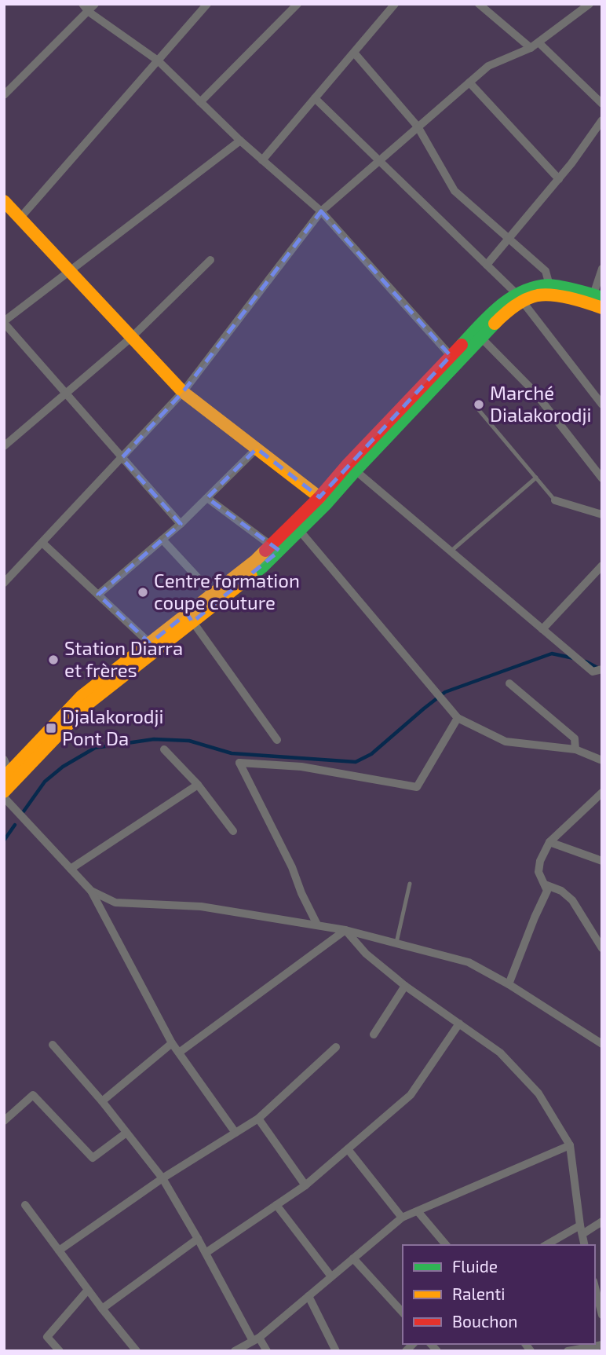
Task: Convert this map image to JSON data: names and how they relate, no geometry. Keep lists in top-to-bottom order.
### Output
{
  "places": {
    "other": ["Marché Dialakorodji", "Centre formation coupe couture", "Station Diarra et frères"],
    "transit": ["Djalakorodji Pont Da"]
  },
  "legend": ["Fluide", "Ralenti", "Bouchon"]
}
